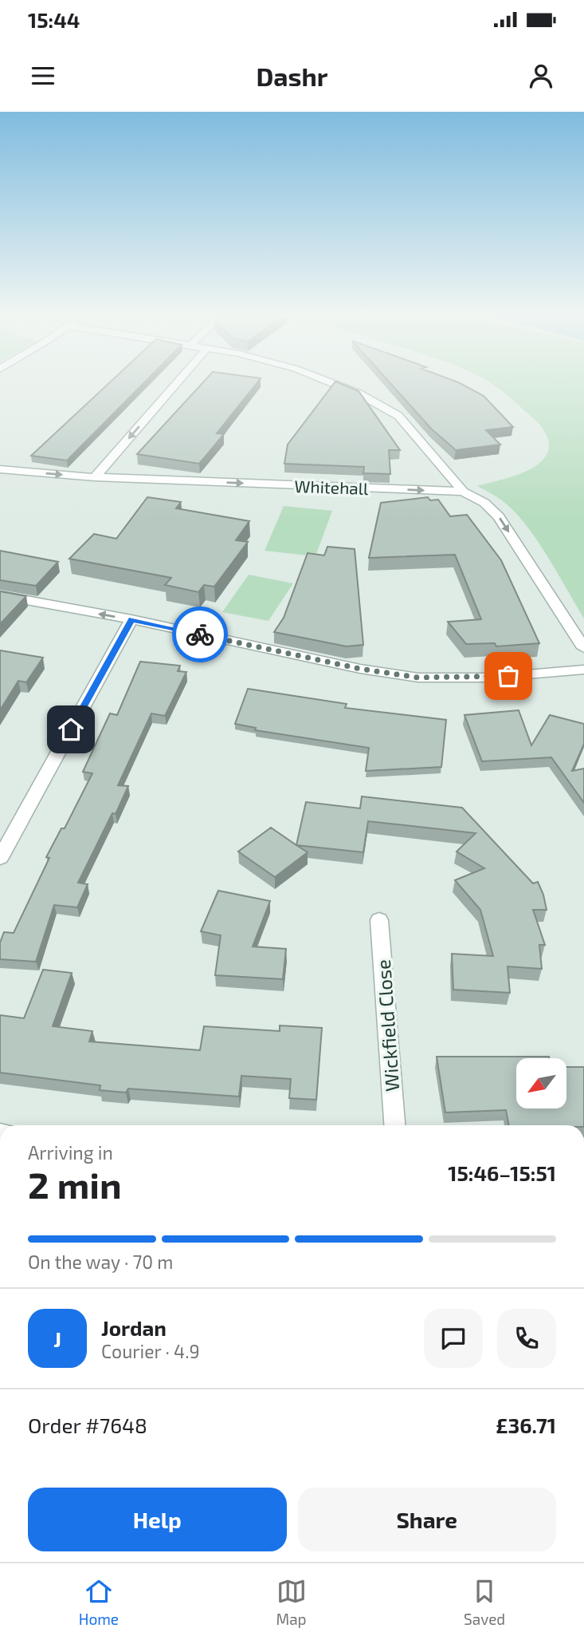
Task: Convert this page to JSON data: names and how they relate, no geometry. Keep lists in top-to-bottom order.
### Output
{
  "streets": {
    "street": ["Whitehall", "Wickfield Close"]
  },
  "north": "bottom left",
  "page": {
    "status": "15:44",
    "header": "Dashr",
    "heading": ["2 min", "Arriving in", "15:46–15:51"],
    "panel": [
      "Jordan",
      "Courier · 4.9",
      "Order #7648",
      "£36.71"
    ],
    "bar": "On the way · 70 m",
    "round": "J",
    "buttons": ["Help", "Share"],
    "tabs": ["Home", "Map", "Saved"]
  }
}
